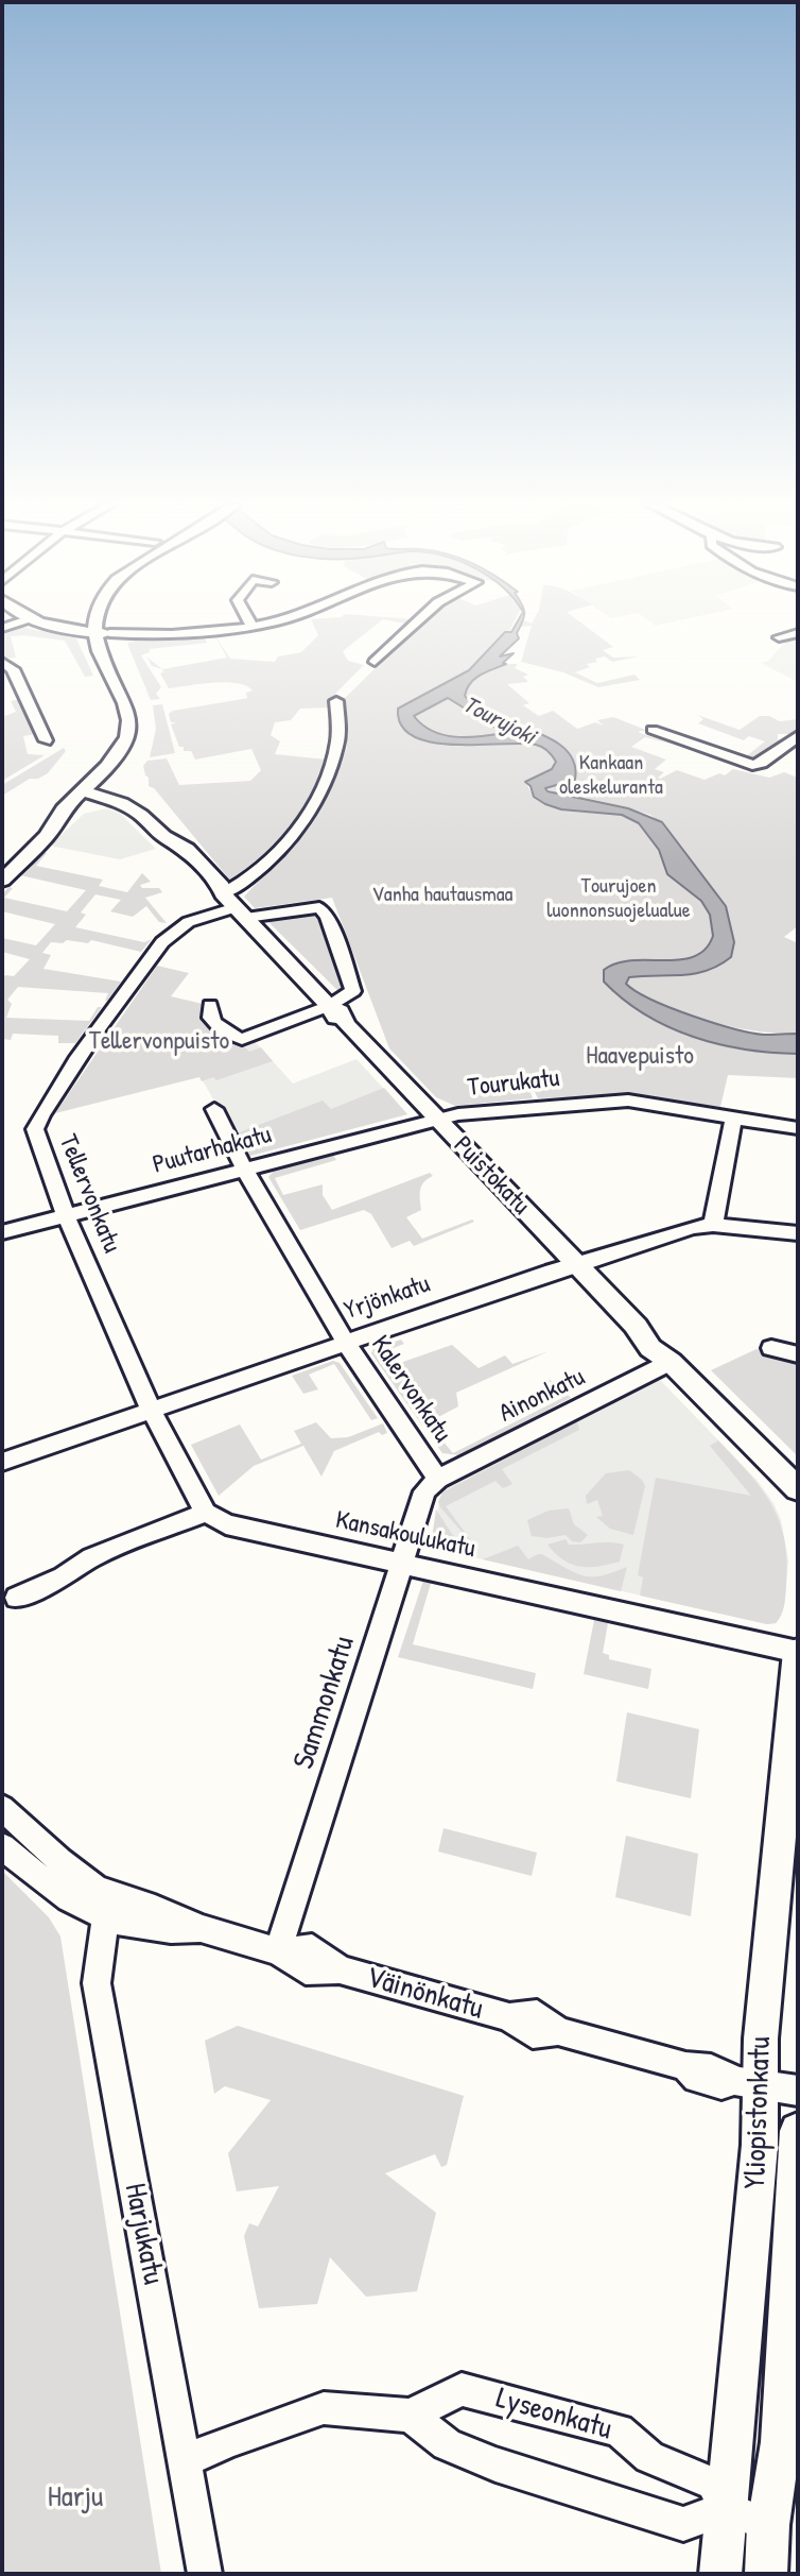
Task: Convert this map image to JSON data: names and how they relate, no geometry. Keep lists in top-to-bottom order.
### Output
{
  "streets": {
    "main road": ["Puistokatu", "Yliopistonkatu"],
    "street": [
      "Tourukatu",
      "Puutarhakatu",
      "Tellervonkatu",
      "Yrjönkatu",
      "Kalervonkatu",
      "Ainonkatu",
      "Kansakoulukatu",
      "Sammonkatu",
      "Väinönkatu",
      "Harjukatu",
      "Lyseonkatu"
    ]
  },
  "crossings": [
    ["Tourukatu", "Puutarhakatu"],
    ["Tourukatu", "Puistokatu"],
    ["Puutarhakatu", "Puistokatu"],
    ["Puutarhakatu", "Tellervonkatu"],
    ["Puutarhakatu", "Kalervonkatu"],
    ["Puistokatu", "Tellervonkatu"],
    ["Puistokatu", "Yrjönkatu"],
    ["Puistokatu", "Ainonkatu"],
    ["Tellervonkatu", "Yrjönkatu"],
    ["Tellervonkatu", "Kansakoulukatu"],
    ["Yrjönkatu", "Kalervonkatu"],
    ["Kalervonkatu", "Ainonkatu"],
    ["Kalervonkatu", "Sammonkatu"],
    ["Ainonkatu", "Sammonkatu"],
    ["Kansakoulukatu", "Sammonkatu"],
    ["Kansakoulukatu", "Yliopistonkatu"],
    ["Sammonkatu", "Väinönkatu"],
    ["Väinönkatu", "Yliopistonkatu"],
    ["Väinönkatu", "Harjukatu"],
    ["Yliopistonkatu", "Lyseonkatu"]
  ],
  "water": ["Tourujoki"],
  "parks": [
    "Kankaan oleskeluranta",
    "Tourujoen luonnonsuojelualue",
    "Vanha hautausmaa",
    "Tellervonpuisto",
    "Haavepuisto",
    "Harju"
  ]
}
